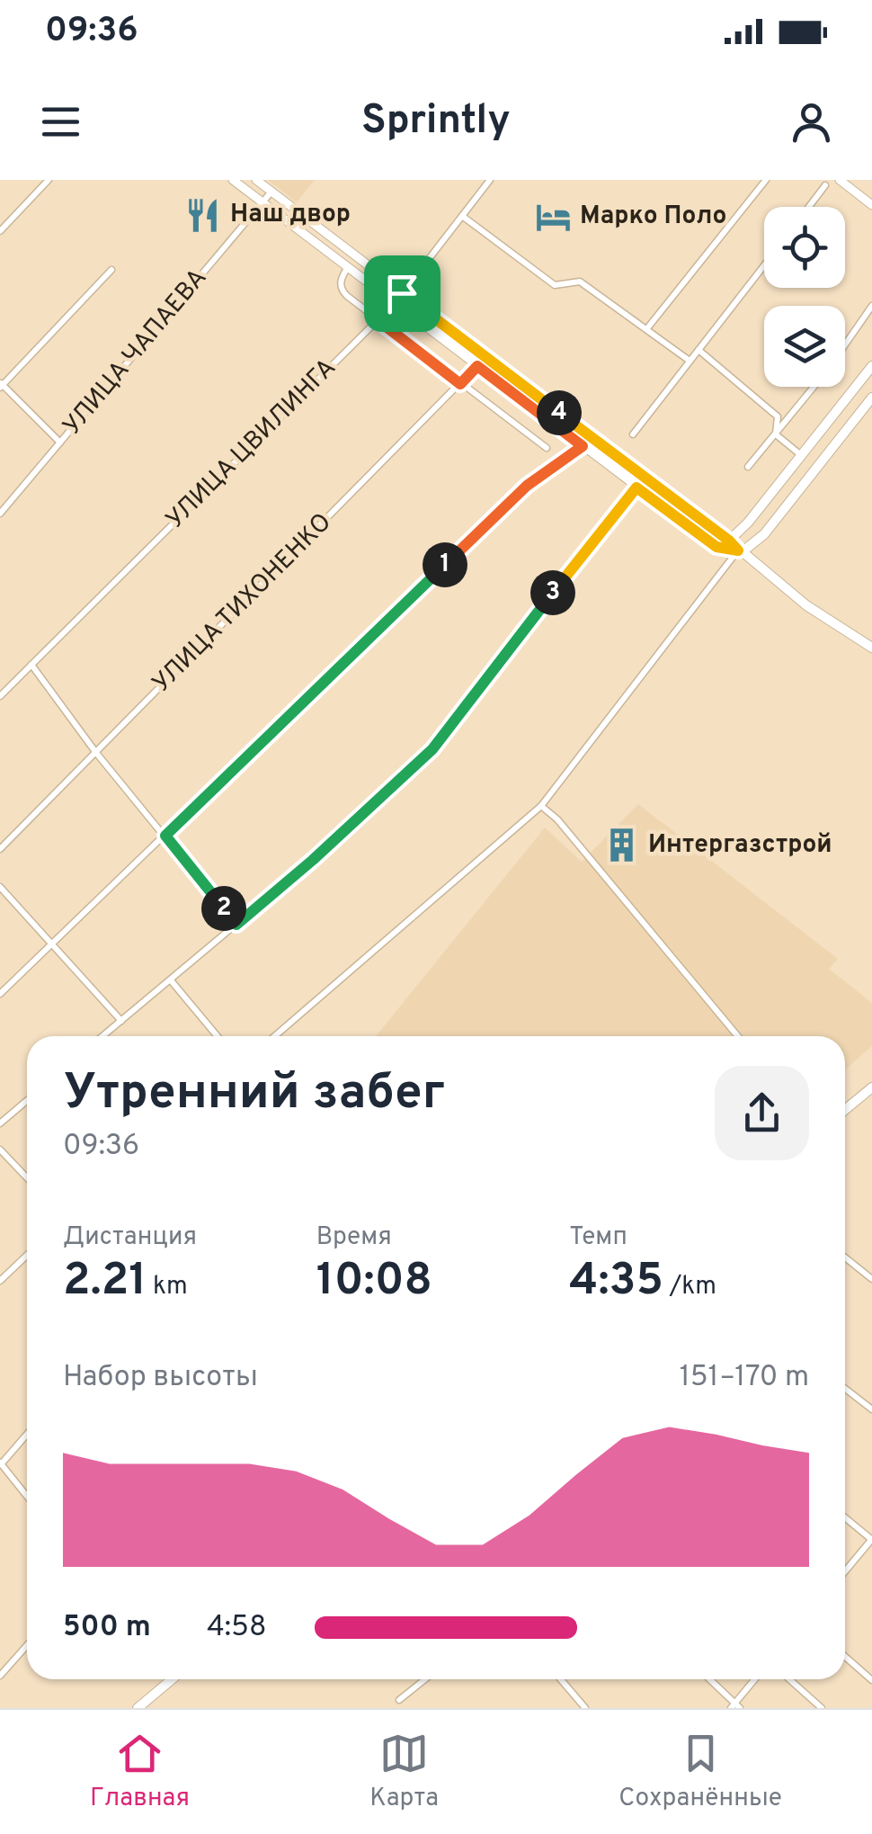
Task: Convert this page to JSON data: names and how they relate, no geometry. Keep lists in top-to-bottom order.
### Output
{
  "streets": {
    "street": ["УЛИЦА ЧАПАЕВА", "УЛИЦА ЦВИЛИНГА", "УЛИЦА ТИХОНЕНКО"]
  },
  "places": {
    "restaurant": ["Наш двор"],
    "hotel": ["Марко Поло"],
    "building": ["Интергазстрой"]
  },
  "page": {
    "status": "09:36",
    "header": "Sprintly",
    "pins": [
      "4",
      "1",
      "3",
      "2"
    ],
    "heading": ["Утренний забег", "09:36"],
    "stats": [
      ["Дистанция", "2.21 km"],
      ["Время", "10:08"],
      ["Темп", "4:35 /km"]
    ],
    "chart": ["Набор высоты", "151–170 m"],
    "list": [
      {
        "name": "500 m",
        "note": "4:58"
      }
    ],
    "tabs": ["Главная", "Карта", "Сохранённые"]
  }
}
